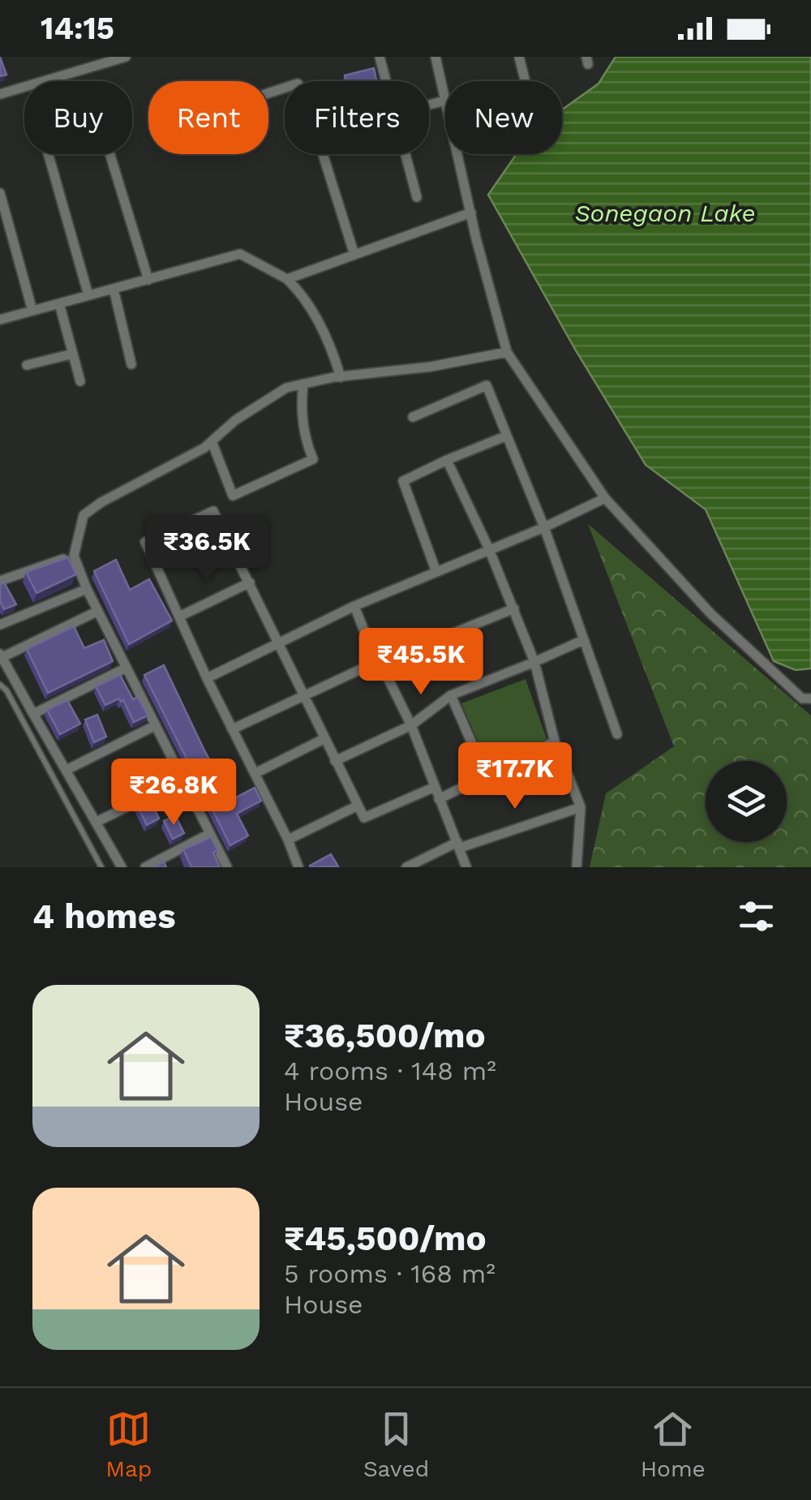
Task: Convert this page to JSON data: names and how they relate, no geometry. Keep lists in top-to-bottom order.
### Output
{
  "water": ["Sonegaon Lake"],
  "page": {
    "status": "14:15",
    "chip": [
      "Buy",
      "Rent",
      "Filters",
      "New"
    ],
    "price": [
      "₹36.5K",
      "₹45.5K",
      "₹17.7K",
      "₹26.8K"
    ],
    "heading": "4 homes",
    "list": [
      {
        "name": "₹36,500/mo",
        "note": "4 rooms · 148 m² · House"
      },
      {
        "name": "₹45,500/mo",
        "note": "5 rooms · 168 m² · House"
      }
    ],
    "tabs": ["Map", "Saved", "Home"]
  }
}
